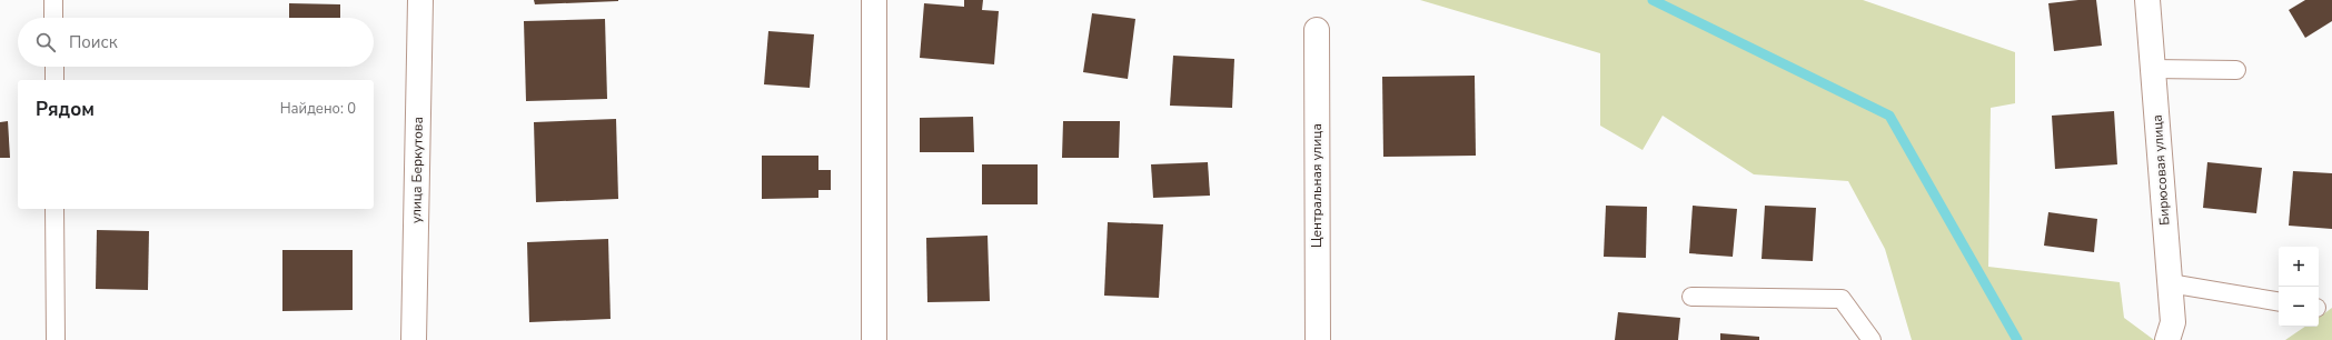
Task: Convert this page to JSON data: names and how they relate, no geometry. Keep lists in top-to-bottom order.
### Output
{
  "streets": {
    "street": ["улица Беркутова", "Бирюсовая улица", "Центральная улица"]
  },
  "page": {
    "search": "Поиск",
    "heading": ["Рядом", "Найдено: 0"],
    "map_buttons": ["+", "−"]
  }
}
